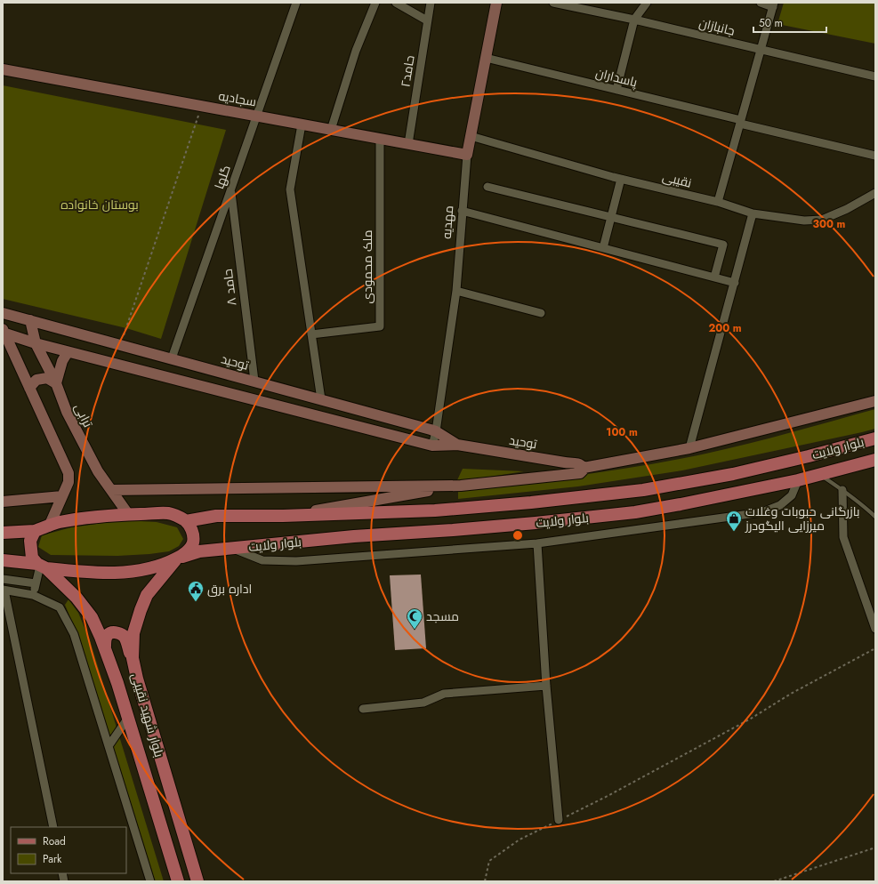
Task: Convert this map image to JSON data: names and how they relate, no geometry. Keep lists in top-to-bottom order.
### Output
{
  "streets": {
    "main road": [
      "سجادیه",
      "مهدیه",
      "توحید",
      "ترابی",
      "بلوار ولایت",
      "بلوار شهید نقیبی"
    ],
    "street": [
      "جانبازان",
      "حامد۲",
      "پاسداران",
      "گلها",
      "نقیبی",
      "ملک محمودی",
      "حامد ۸"
    ]
  },
  "crossings": [
    ["حامد۲", "سجادیه"],
    ["پاسداران", "مهدیه"],
    ["سجادیه", "گلها"],
    ["سجادیه", "مهدیه"],
    ["سجادیه", "ملک محمودی"],
    ["گلها", "حامد ۸"],
    ["گلها", "توحید"],
    ["نقیبی", "مهدیه"],
    ["مهدیه", "توحید"],
    ["حامد ۸", "توحید"],
    ["توحید", "ترابی"],
    ["بلوار ولایت", "بلوار شهید نقیبی"]
  ],
  "parks": ["بوستان خانواده"],
  "places": {
    "shop": ["بازرگانی حبوبات وغلات میرزایی الیگودرز"],
    "public building": ["اداره برق"],
    "mosque": ["مسجد"]
  },
  "legend": ["Road", "Park"],
  "scale_bar": "50 m",
  "rings": ["300 m", "200 m", "100 m"]
}
